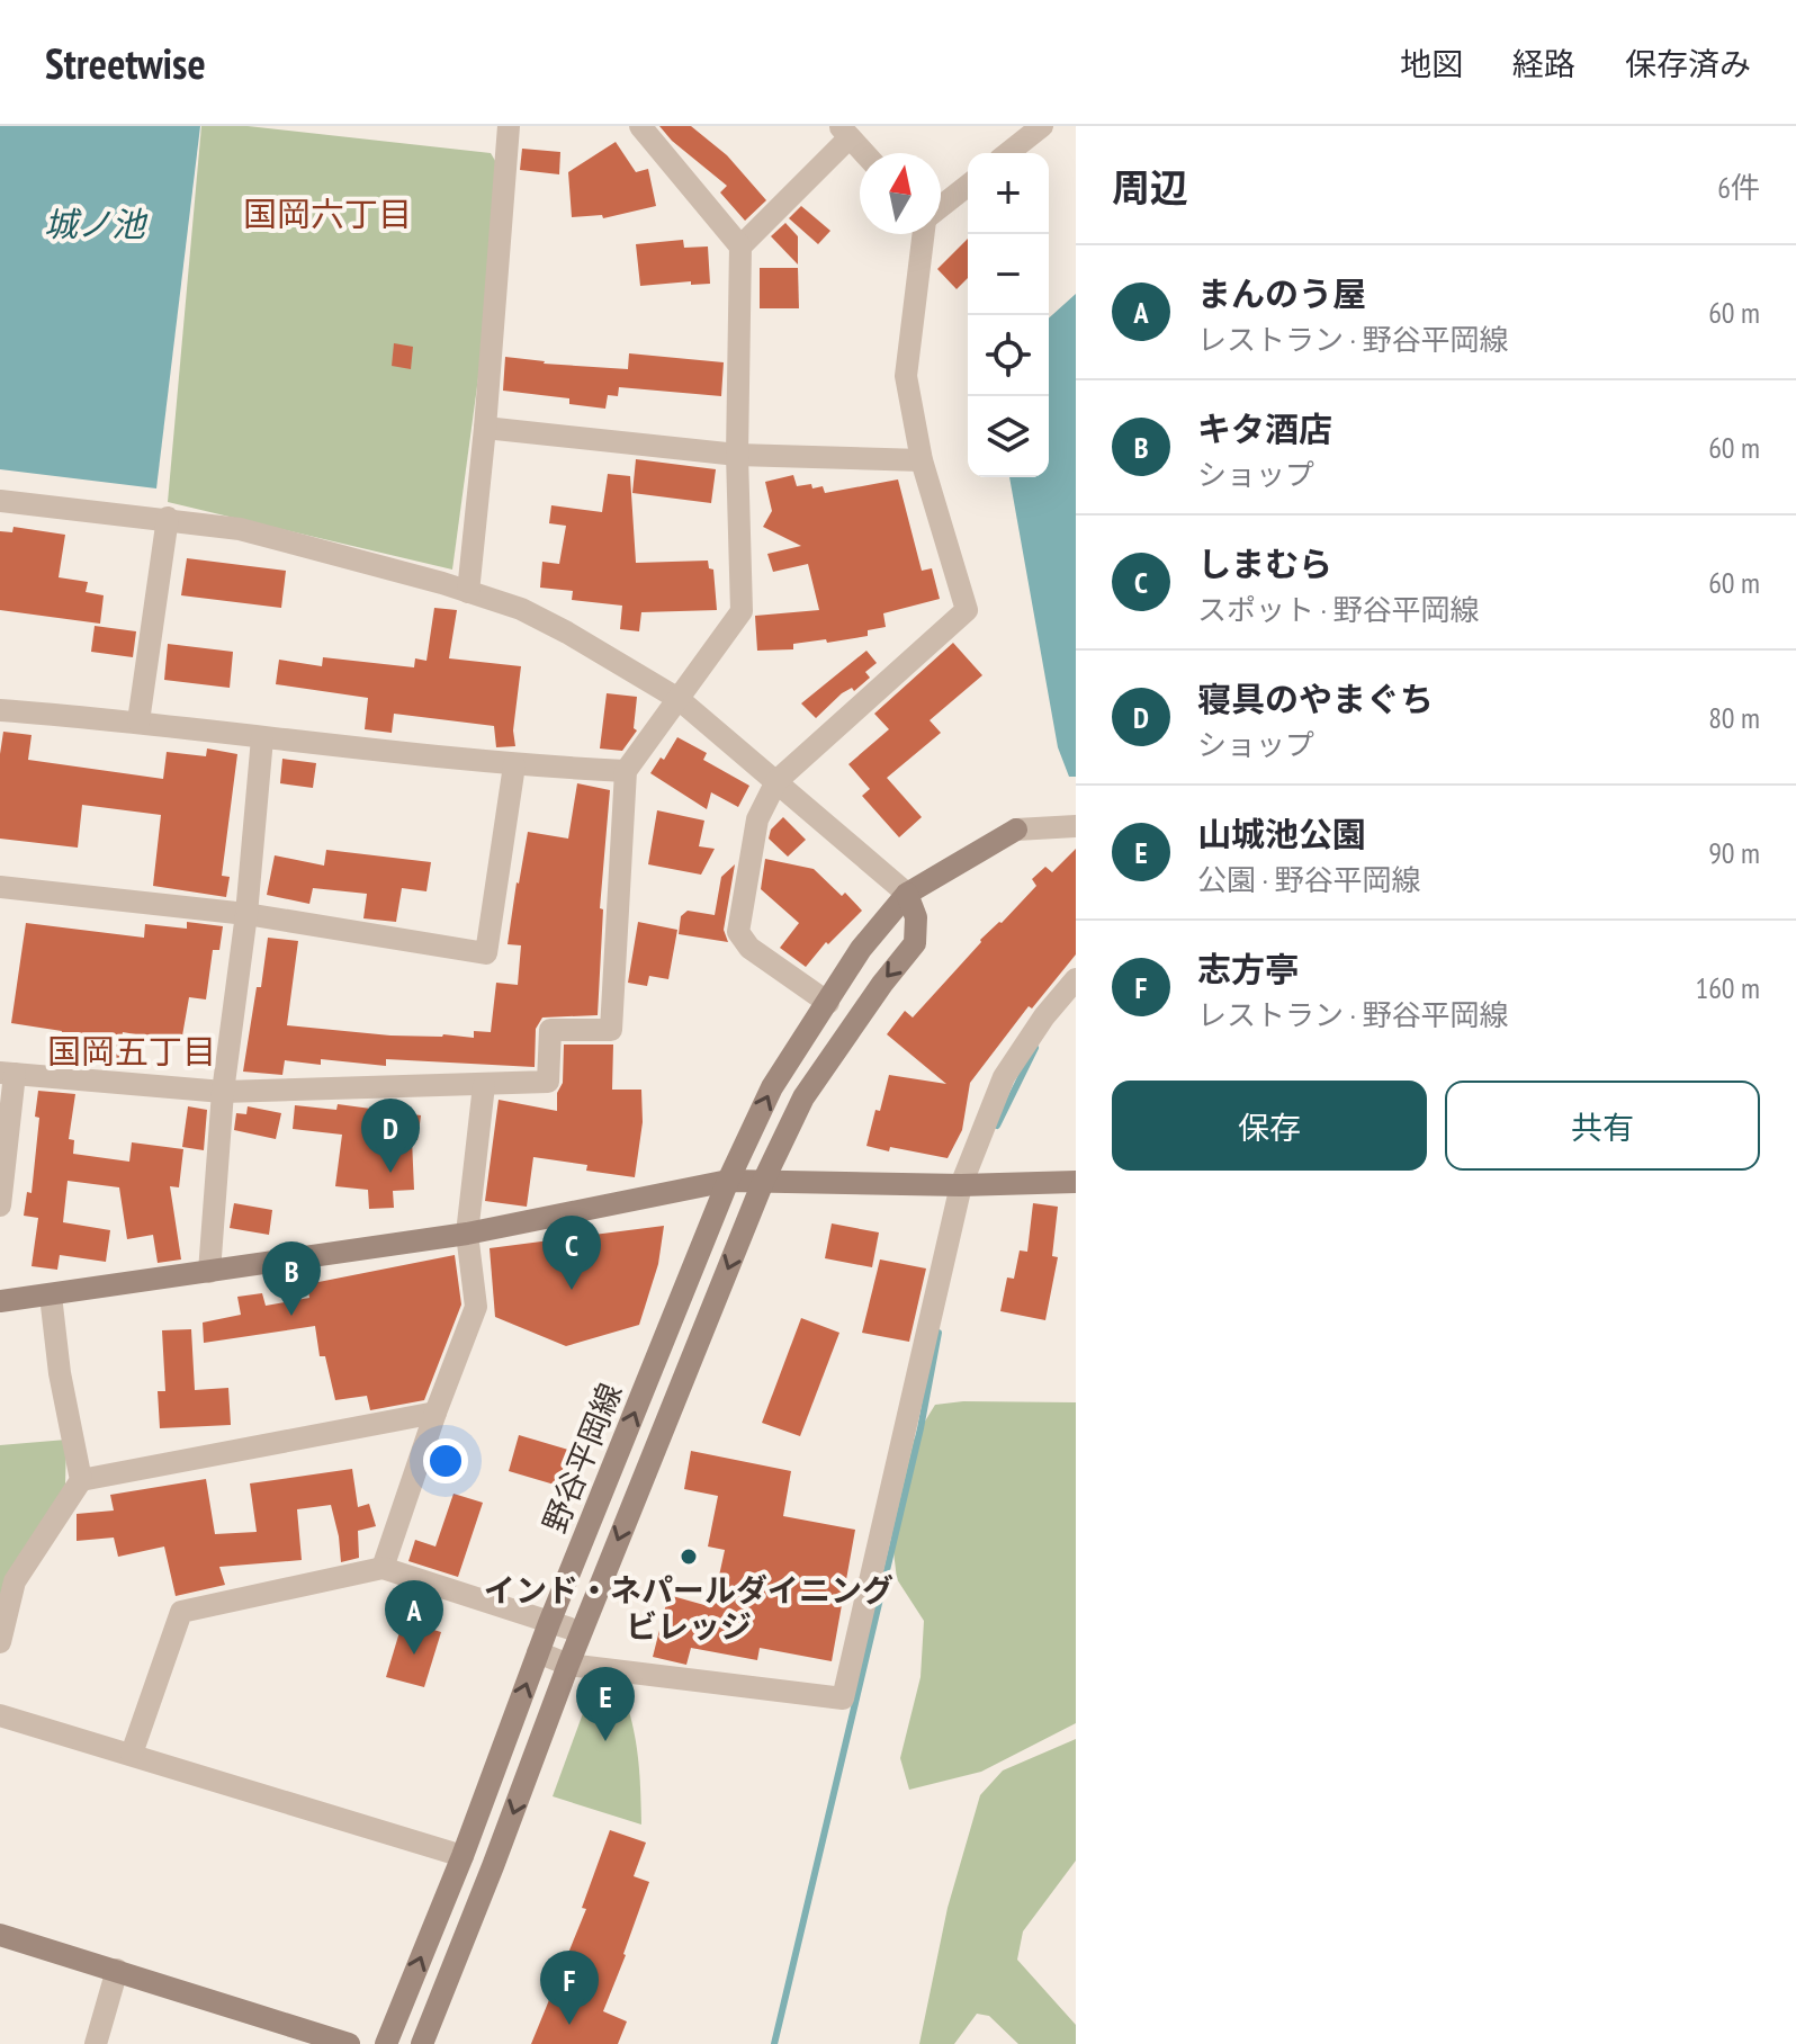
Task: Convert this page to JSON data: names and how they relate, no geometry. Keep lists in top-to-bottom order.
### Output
{
  "streets": {
    "main road": ["野谷平岡線"]
  },
  "districts": ["国岡六丁目", "国岡五丁目"],
  "water": ["城ノ池"],
  "places": ["インド・ネパールダイニング ビレッジ"],
  "north": "top",
  "page": {
    "header": "Streetwise",
    "nav": ["地図", "経路", "保存済み"],
    "heading": ["周辺", "6件"],
    "map_buttons": ["+", "−"],
    "list": [
      {
        "mark": "A",
        "name": "まんのう屋",
        "note": "レストラン · 野谷平岡線",
        "value": "60 m"
      },
      {
        "mark": "B",
        "name": "キタ酒店",
        "note": "ショップ",
        "value": "60 m"
      },
      {
        "mark": "C",
        "name": "しまむら",
        "note": "スポット · 野谷平岡線",
        "value": "60 m"
      },
      {
        "mark": "D",
        "name": "寝具のやまぐち",
        "note": "ショップ",
        "value": "80 m"
      },
      {
        "mark": "E",
        "name": "山城池公園",
        "note": "公園 · 野谷平岡線",
        "value": "90 m"
      },
      {
        "mark": "F",
        "name": "志方亭",
        "note": "レストラン · 野谷平岡線",
        "value": "160 m"
      }
    ],
    "buttons": ["保存", "共有"],
    "pins": [
      "D",
      "C",
      "B",
      "A",
      "E",
      "F"
    ]
  }
}
